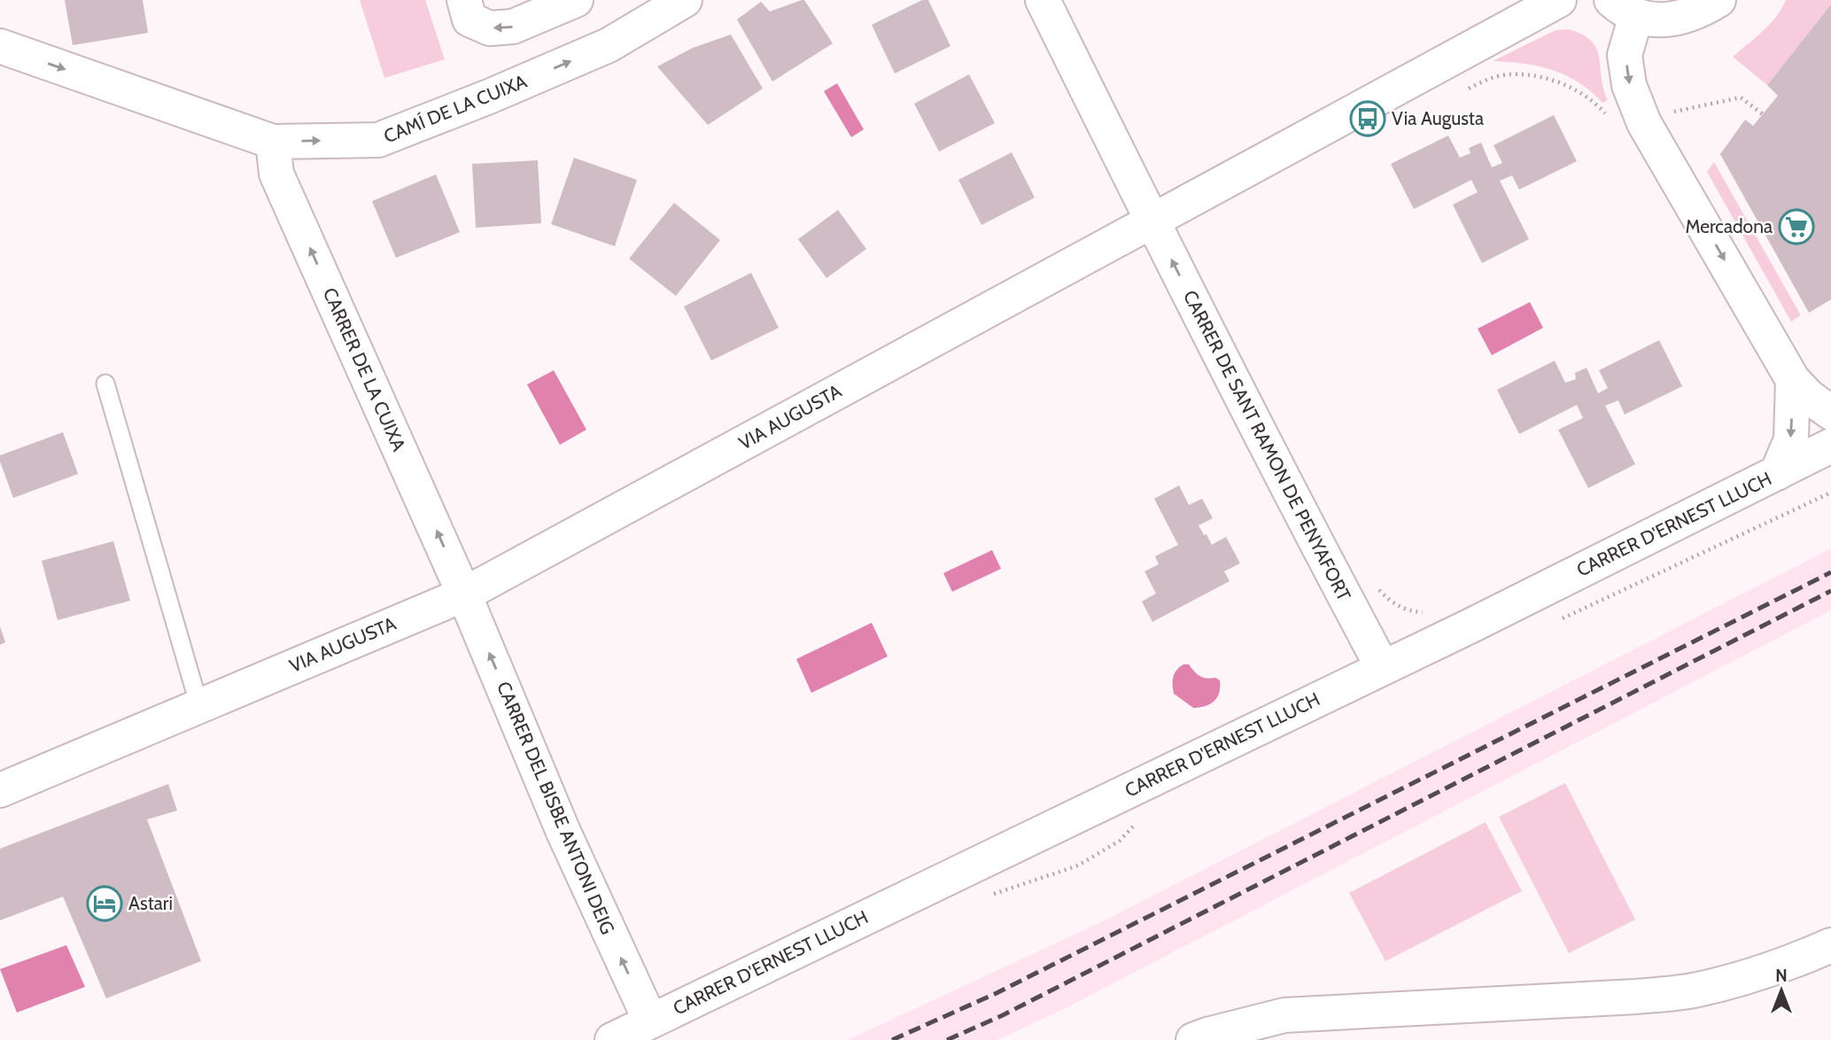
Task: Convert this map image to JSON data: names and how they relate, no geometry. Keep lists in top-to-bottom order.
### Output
{
  "streets": {
    "street": [
      "CAMÍ DE LA CUIXA",
      "CARRER DE LA CUIXA",
      "VIA AUGUSTA",
      "CARRER DE SANT RAMON DE PENYAFORT",
      "CARRER D'ERNEST LLUCH",
      "CARRER DEL BISBE ANTONI DEIG"
    ]
  },
  "crossings": [
    ["CAMÍ DE LA CUIXA", "CARRER DE LA CUIXA"],
    ["CARRER DE LA CUIXA", "VIA AUGUSTA"],
    ["CARRER DE LA CUIXA", "CARRER DEL BISBE ANTONI DEIG"],
    ["VIA AUGUSTA", "CARRER DE SANT RAMON DE PENYAFORT"],
    ["VIA AUGUSTA", "CARRER DEL BISBE ANTONI DEIG"],
    ["CARRER DE SANT RAMON DE PENYAFORT", "CARRER D'ERNEST LLUCH"],
    ["CARRER D'ERNEST LLUCH", "CARRER DEL BISBE ANTONI DEIG"]
  ],
  "one_way": [
    "CAMÍ DE LA CUIXA",
    "CARRER DE LA CUIXA",
    "CARRER DE SANT RAMON DE PENYAFORT",
    "CARRER DEL BISBE ANTONI DEIG"
  ],
  "places": {
    "bus stop": ["Via Augusta"],
    "supermarket": ["Mercadona"],
    "hotel": ["Astari"]
  },
  "north": "top"
}
